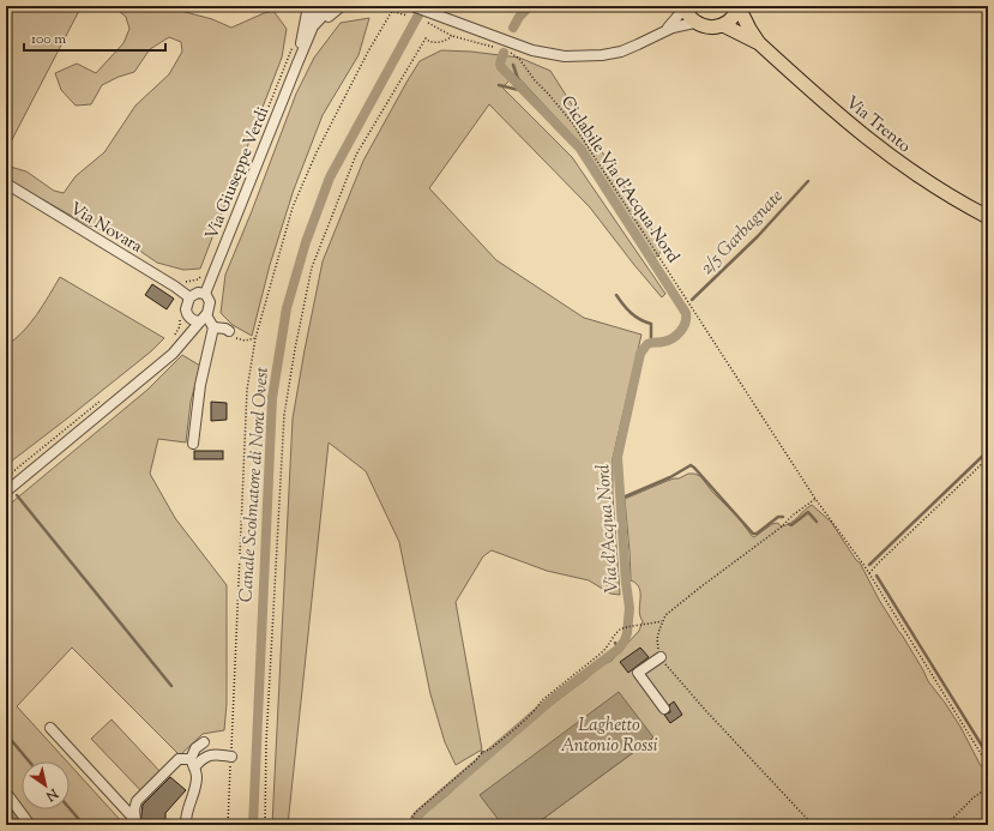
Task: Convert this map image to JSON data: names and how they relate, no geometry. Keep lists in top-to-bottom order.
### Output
{
  "streets": {
    "main road": ["Via Trento"],
    "street": ["Via Giuseppe Verdi", "Via Novara"],
    "path": ["Ciclabile Via d’Acqua Nord"]
  },
  "crossings": [
    ["Via Giuseppe Verdi", "Via Novara"]
  ],
  "water": [
    "2/5 Garbagnate",
    "Canale Scolmatore di Nord Ovest",
    "Via d'Acqua Nord",
    "Laghetto Antonio Rossi"
  ],
  "scale_bar": "100 m",
  "north": "bottom right"
}
